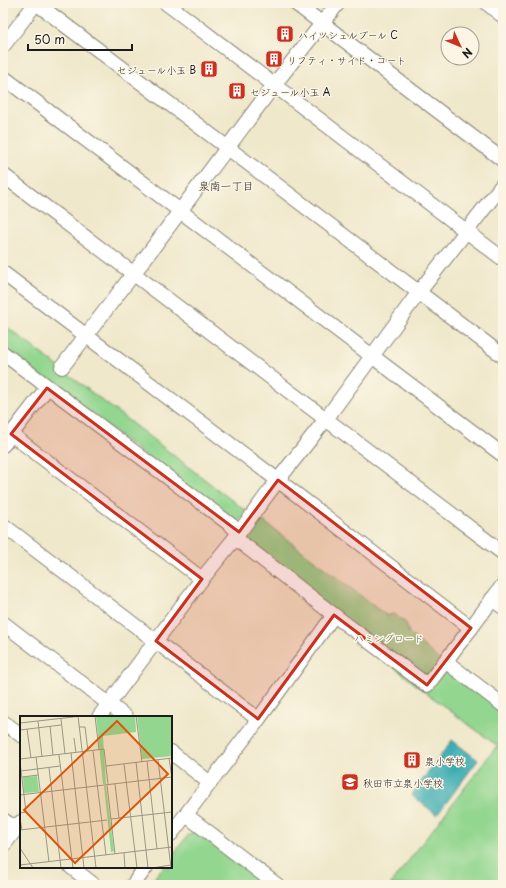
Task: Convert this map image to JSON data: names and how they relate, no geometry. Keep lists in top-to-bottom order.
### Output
{
  "districts": ["泉南一丁目"],
  "parks": ["ハミングロード"],
  "places": {
    "building": [
      "ハイツシェルブール C",
      "リフティ・サイド・コート",
      "セジュール小玉 B",
      "セジュール小玉 A",
      "泉小学校"
    ],
    "school or university": ["秋田市立泉小学校"]
  },
  "scale_bar": "50 m",
  "north": "bottom right"
}
